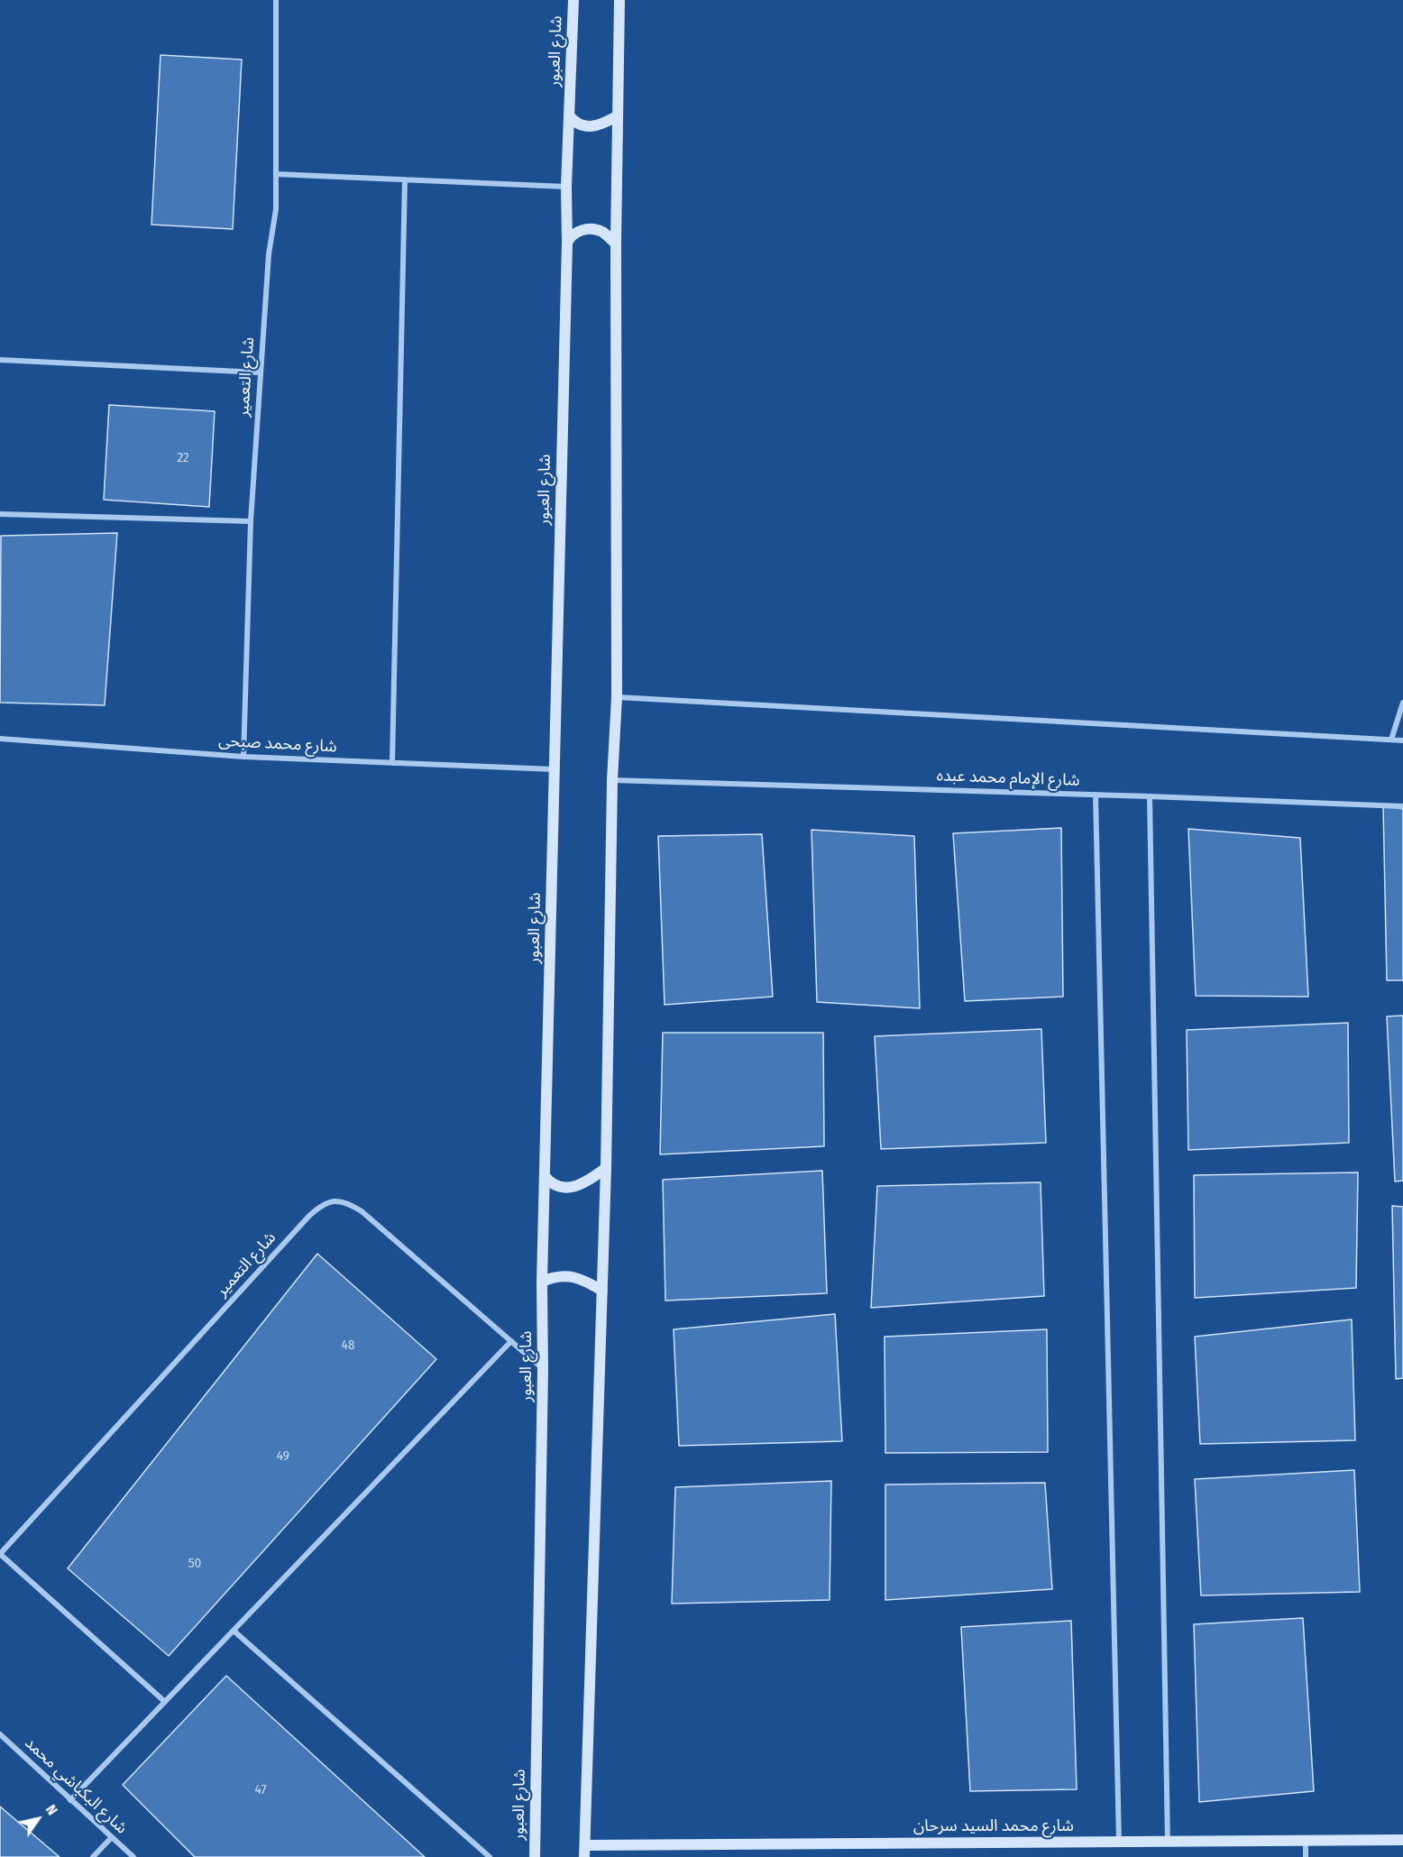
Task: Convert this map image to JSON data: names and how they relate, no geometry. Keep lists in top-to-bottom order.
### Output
{
  "streets": {
    "street": [
      "شارع العبور",
      "شارع التعمير",
      "شارع محمد صبحى",
      "شارع الإمام محمد عبده",
      "شارع البكباشي محمد",
      "شارع محمد السيد سرحان"
    ]
  },
  "crossings": [
    ["شارع العبور", "شارع التعمير"],
    ["شارع العبور", "شارع محمد صبحى"],
    ["شارع التعمير", "شارع محمد صبحى"]
  ],
  "house_numbers": [
    "22",
    "48",
    "49",
    "50",
    "47"
  ],
  "north": "top right"
}
